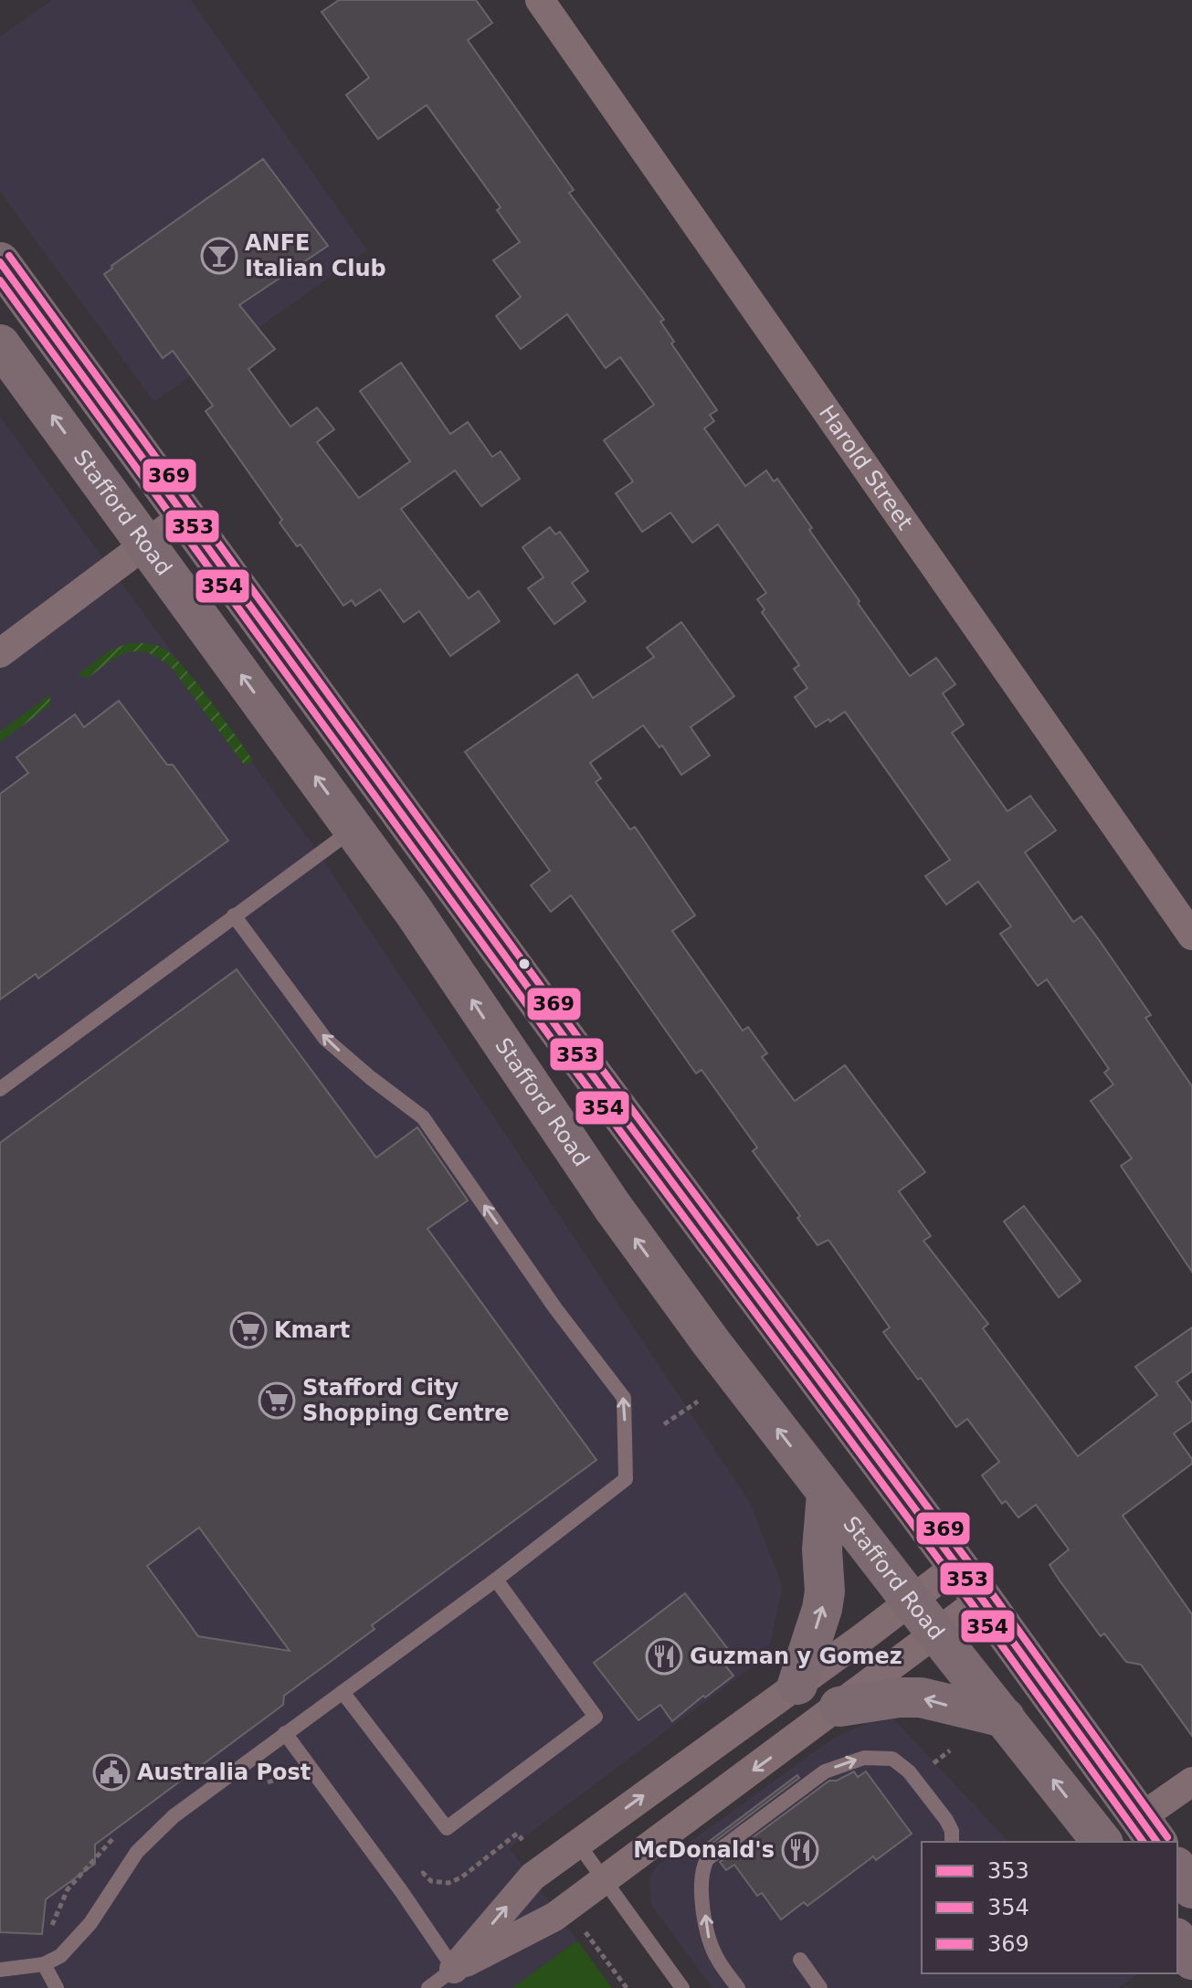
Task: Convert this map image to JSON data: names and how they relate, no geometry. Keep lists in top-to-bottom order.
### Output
{
  "streets": {
    "highway": ["Stafford Road"],
    "street": ["Harold Street"]
  },
  "places": {
    "bar": ["ANFE Italian Club"],
    "supermarket": ["Kmart", "Stafford City Shopping Centre"],
    "restaurant": ["Guzman y Gomez", "McDonald's"],
    "public building": ["Australia Post"]
  },
  "lines": ["transit line 369", "transit line 353", "transit line 354"],
  "legend": ["353", "354", "369"]
}
